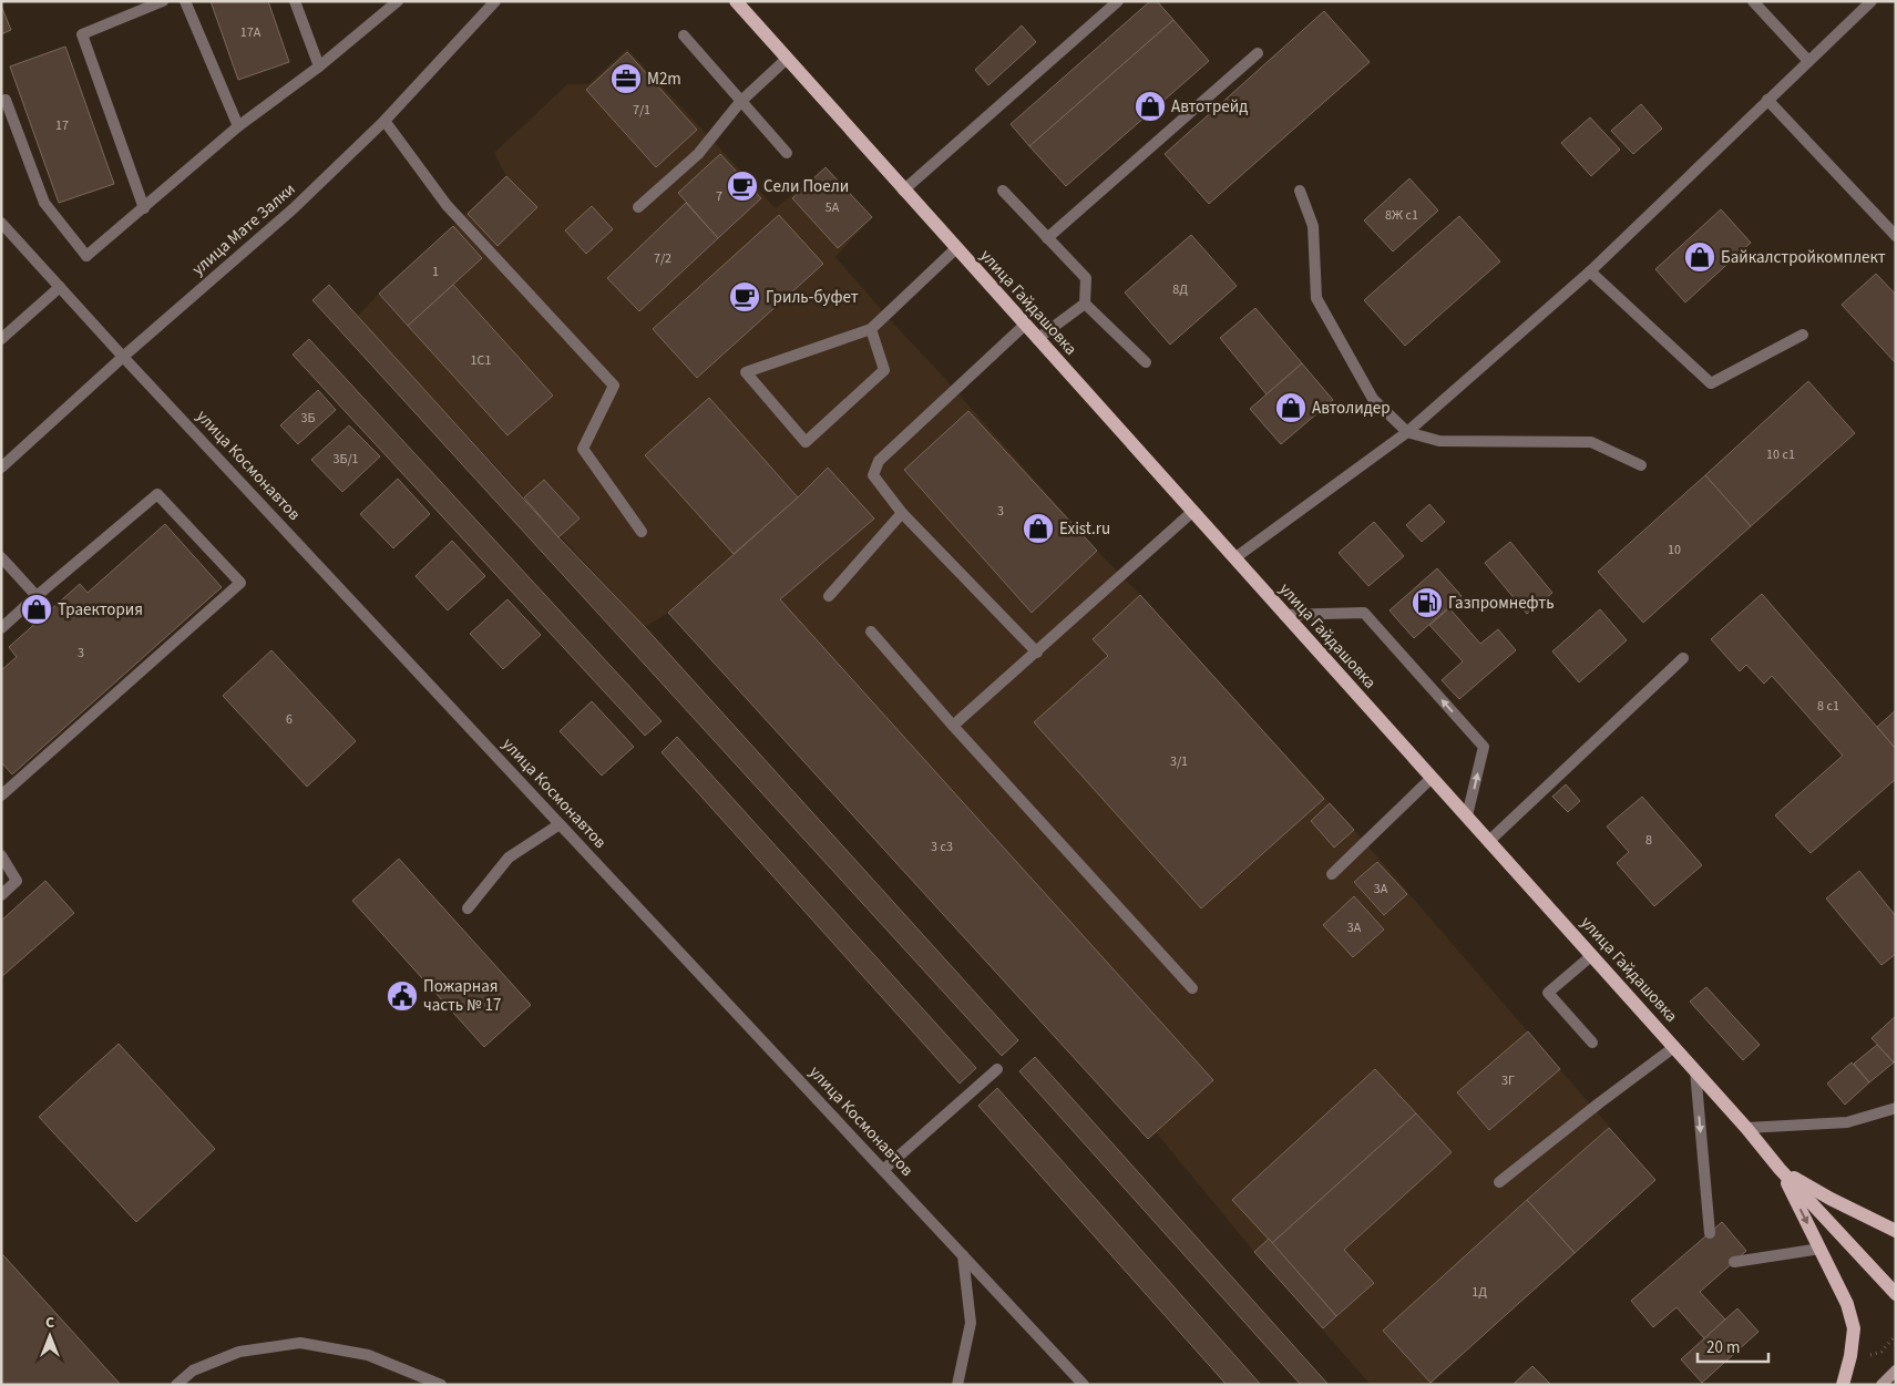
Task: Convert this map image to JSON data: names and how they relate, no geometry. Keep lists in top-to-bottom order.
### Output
{
  "streets": {
    "main road": ["улица Гайдашовка"],
    "street": ["улица Мате Залки", "улица Космонавтов"]
  },
  "crossings": [
    ["улица Мате Залки", "улица Космонавтов"]
  ],
  "places": {
    "office": ["М2m"],
    "shop": [
      "Автотрейд",
      "Байкалстройкомплект",
      "Автолидер",
      "Exist.ru",
      "Траектория"
    ],
    "cafe": ["Сели Поели", "Гриль-буфет"],
    "fuel station": ["Газпромнефть"],
    "public building": ["Пожарная часть № 17"]
  },
  "house_numbers": [
    "17А",
    "7/1",
    "17",
    "7",
    "5А",
    "8Ж с1",
    "7/2",
    "1",
    "8Д",
    "1С1",
    "3Б",
    "10 с1",
    "3Б/1",
    "3",
    "10",
    "3",
    "8 с1",
    "6",
    "3/1",
    "8",
    "3 с3",
    "3А",
    "3А",
    "3Г",
    "1Д"
  ],
  "scale_bar": "20 m",
  "north": "top"
}
